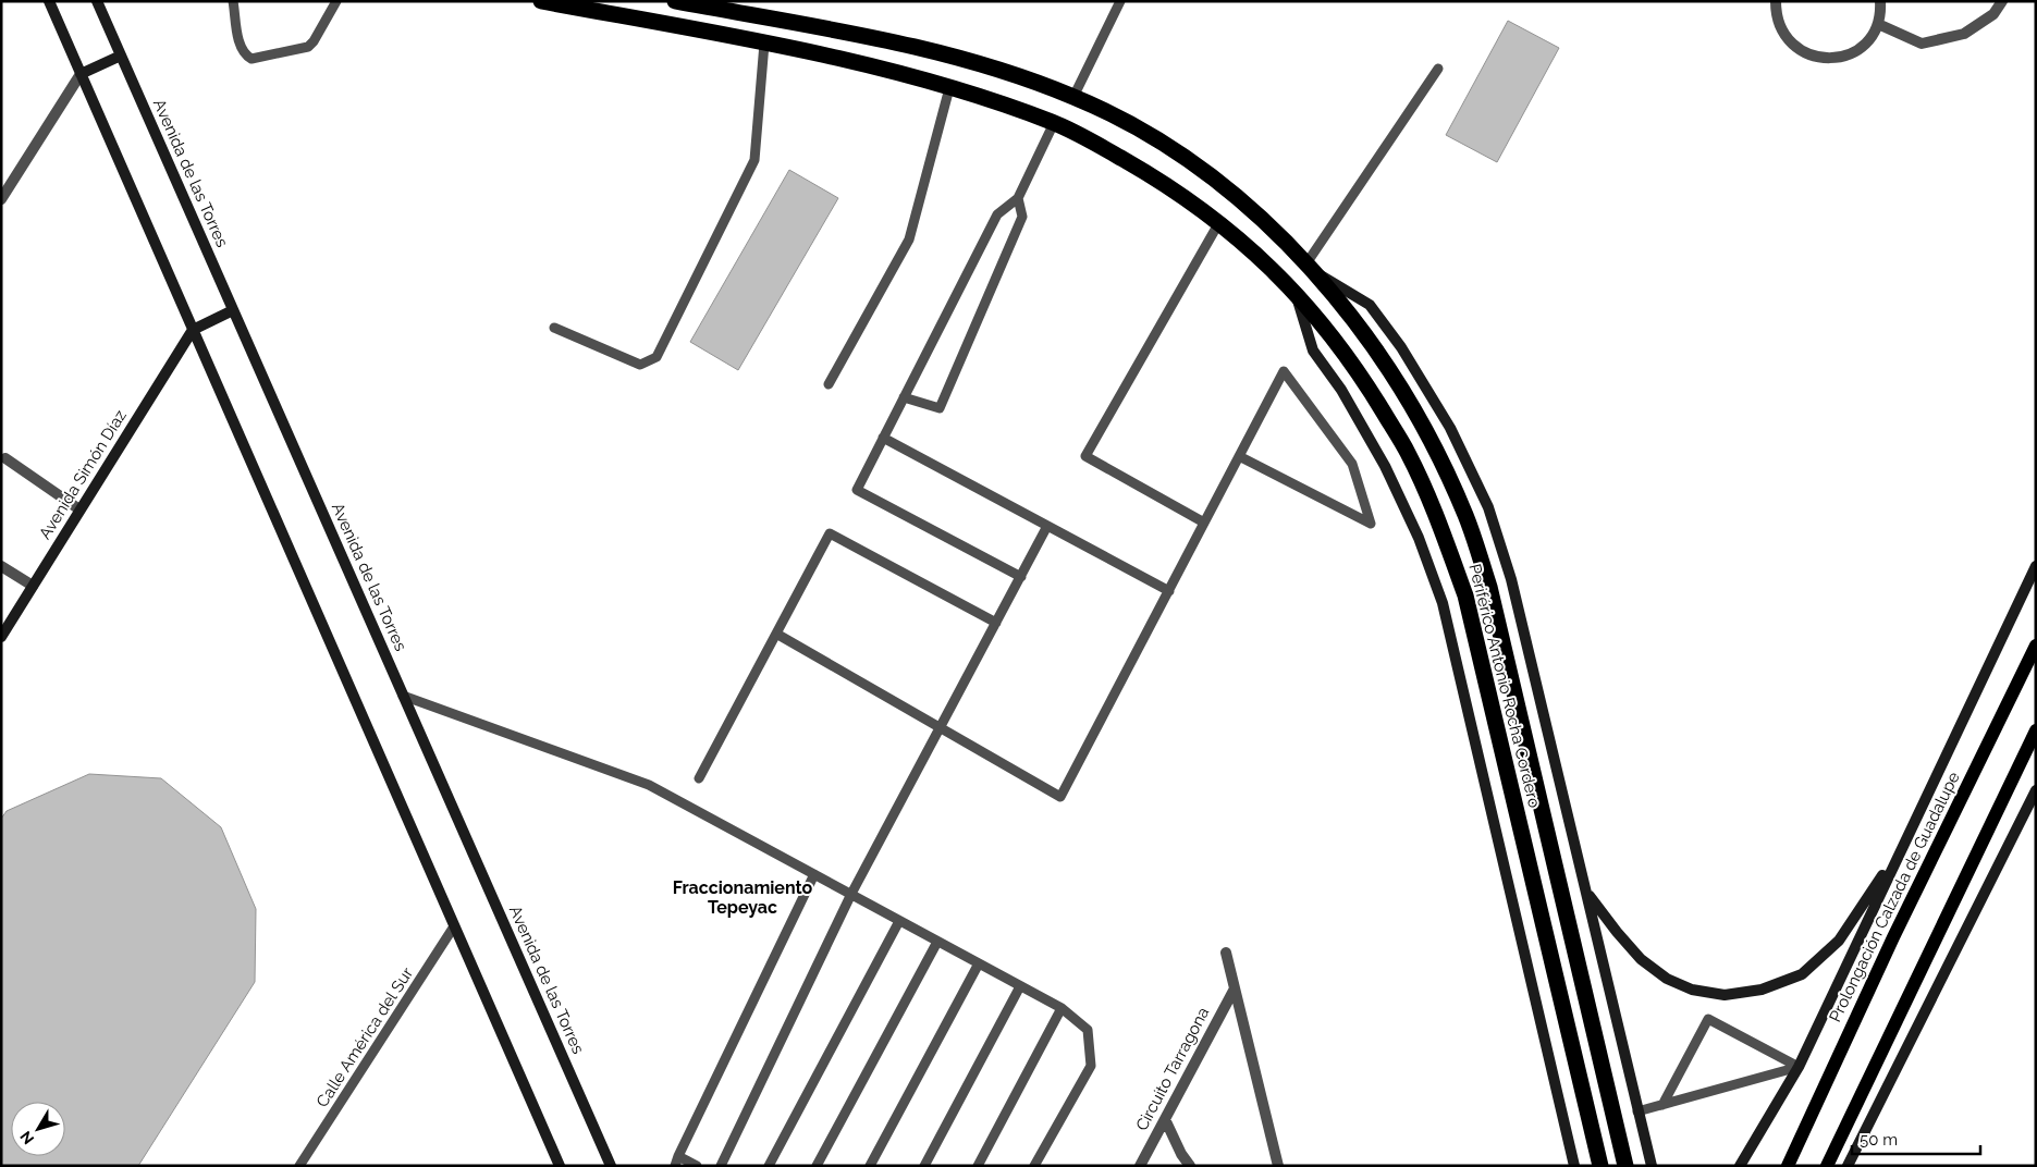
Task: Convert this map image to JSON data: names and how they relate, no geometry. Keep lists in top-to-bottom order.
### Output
{
  "streets": {
    "highway": ["Periférico Antonio Rocha Cordero"],
    "main road": ["Avenida de las Torres", "Avenida Simón Díaz", "Prolongación Calzada de Guadalupe"],
    "street": ["Circuito Tarragona"],
    "lane": ["Calle América del Sur"]
  },
  "districts": ["Fraccionamiento Tepeyac"],
  "scale_bar": "50 m",
  "north": "bottom left"
}
